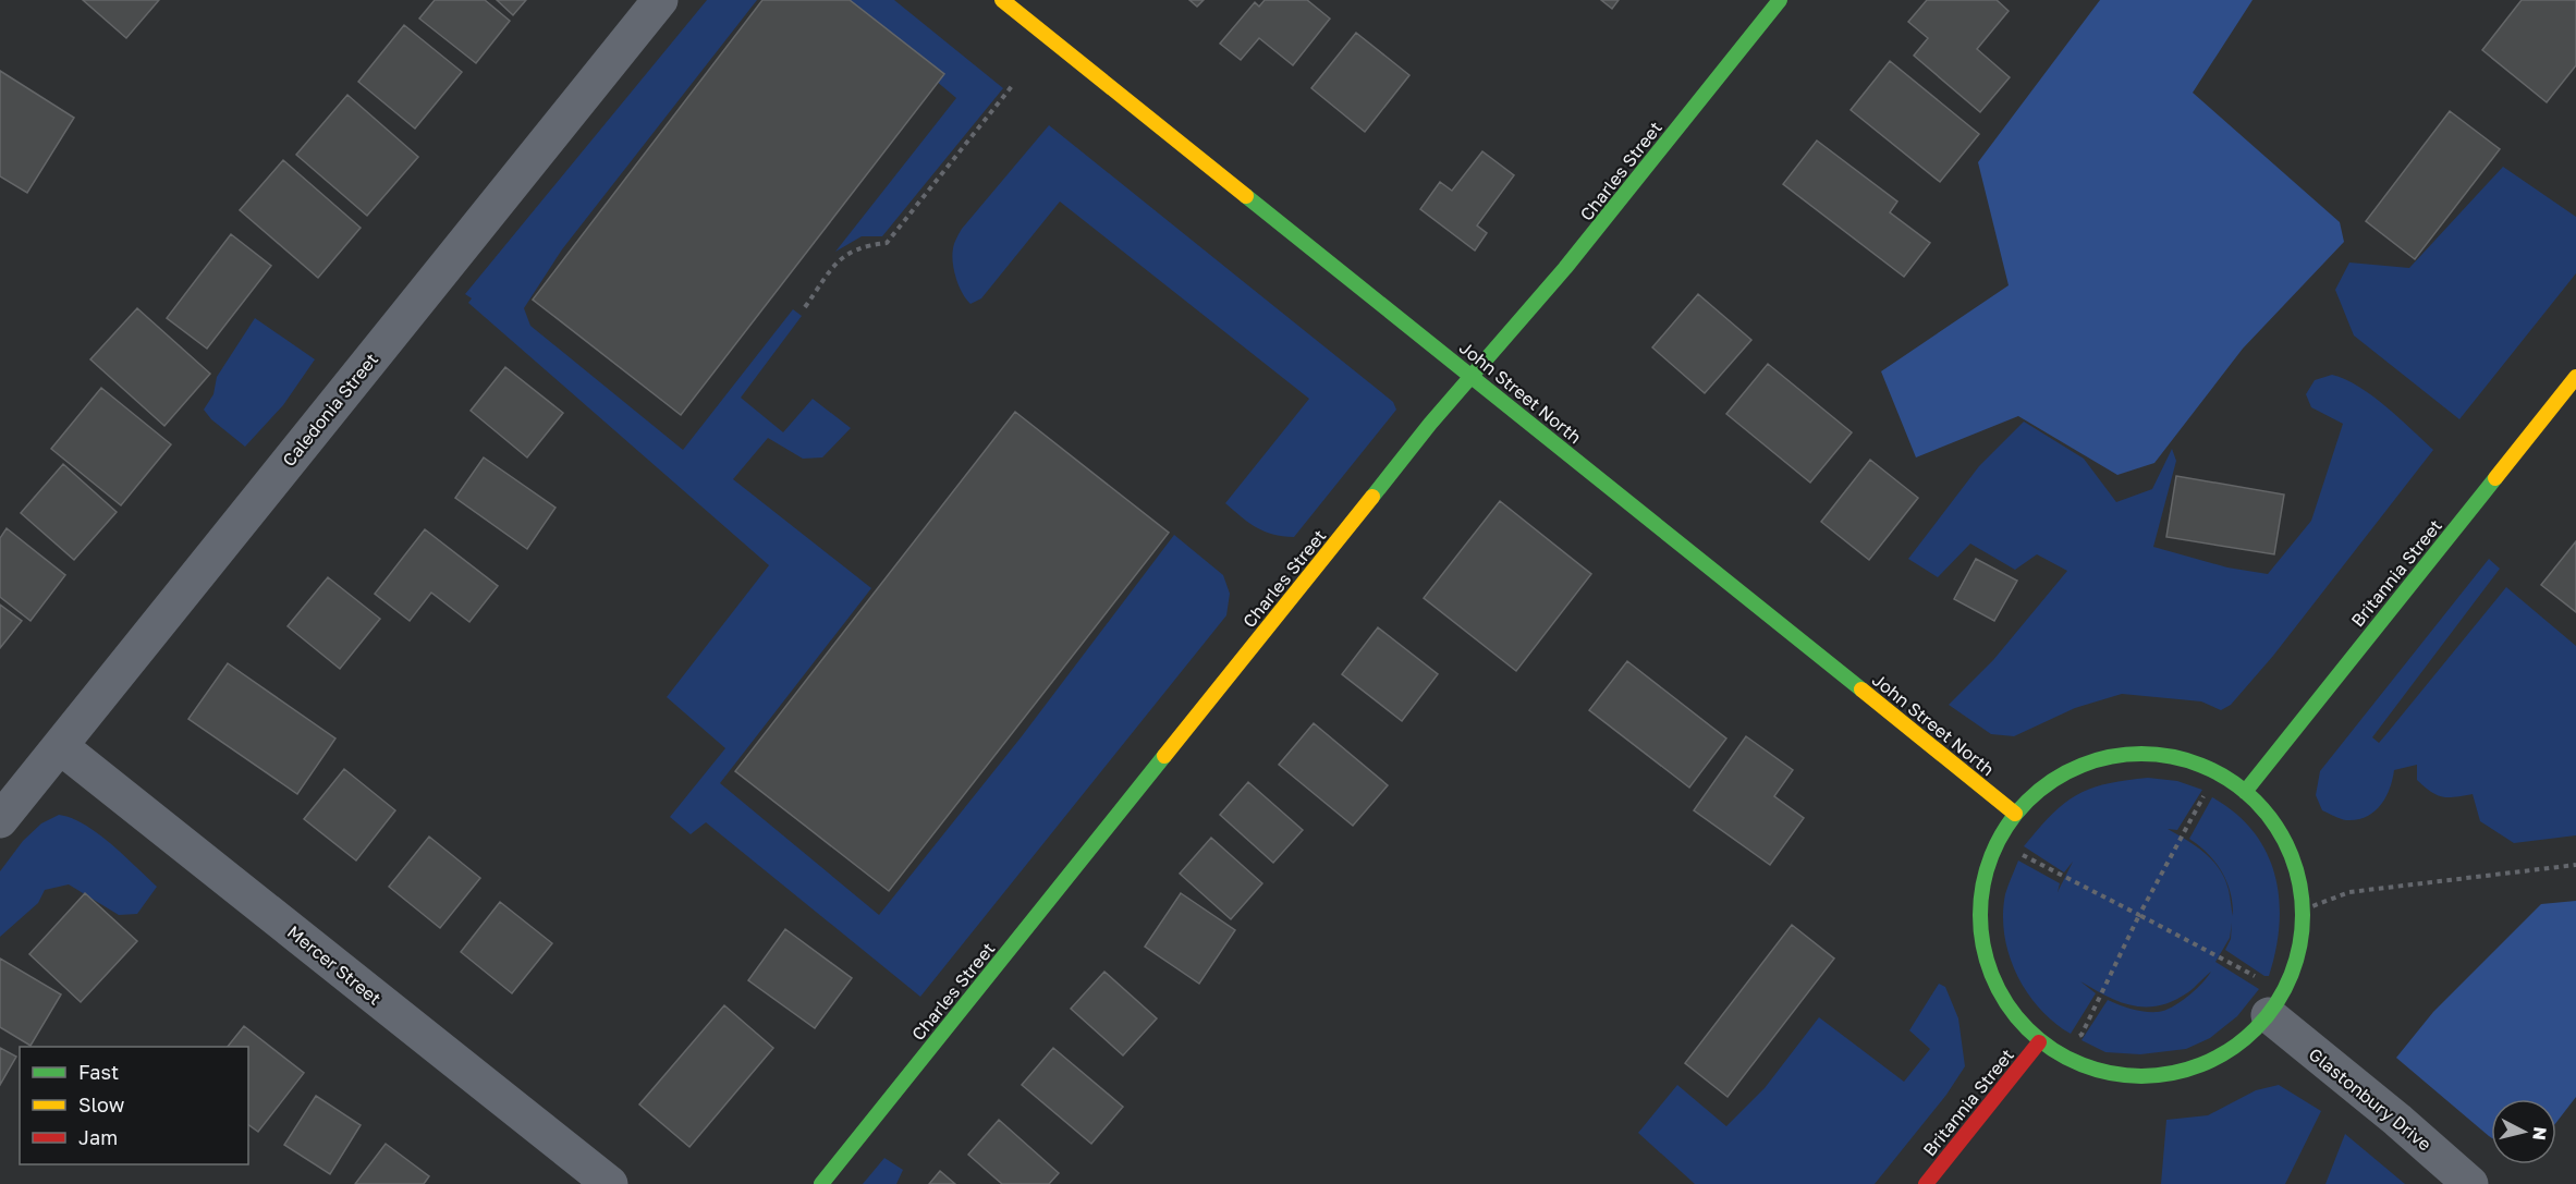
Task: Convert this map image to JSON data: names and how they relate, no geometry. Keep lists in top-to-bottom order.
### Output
{
  "streets": {
    "street": [
      "Charles Street",
      "John Street North",
      "Caledonia Street",
      "Britannia Street",
      "Mercer Street",
      "Glastonbury Drive"
    ]
  },
  "crossings": [
    ["Charles Street", "John Street North"],
    ["Caledonia Street", "Mercer Street"]
  ],
  "legend": ["Fast", "Slow", "Jam"],
  "north": "right"
}
